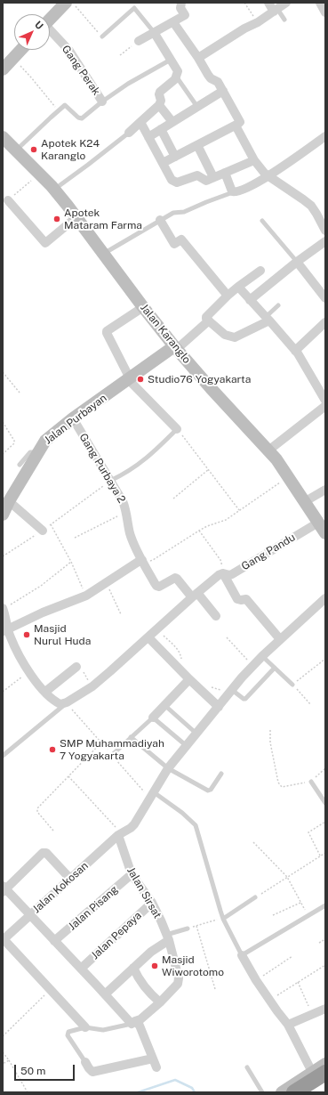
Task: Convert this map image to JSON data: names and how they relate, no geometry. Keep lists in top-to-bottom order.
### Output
{
  "streets": {
    "street": [
      "Gang Perak",
      "Jalan Karanglo",
      "Jalan Purbayan",
      "Gang Purbaya 2",
      "Gang Pandu",
      "Jalan Kokosan",
      "Jalan Sirsat",
      "Jalan Pisang",
      "Jalan Pepaya"
    ]
  },
  "crossings": [
    ["Jalan Karanglo", "Jalan Purbayan"],
    ["Jalan Karanglo", "Gang Pandu"],
    ["Jalan Purbayan", "Gang Purbaya 2"],
    ["Jalan Kokosan", "Jalan Sirsat"],
    ["Jalan Sirsat", "Jalan Pisang"],
    ["Jalan Sirsat", "Jalan Pepaya"]
  ],
  "places": [
    "Apotek K24 Karanglo",
    "Apotek Mataram Farma",
    "Studio76 Yogyakarta",
    "Masjid Nurul Huda",
    "SMP Muhammadiyah 7 Yogyakarta",
    "Masjid Wiworotomo"
  ],
  "scale_bar": "50 m",
  "north": "top right"
}
